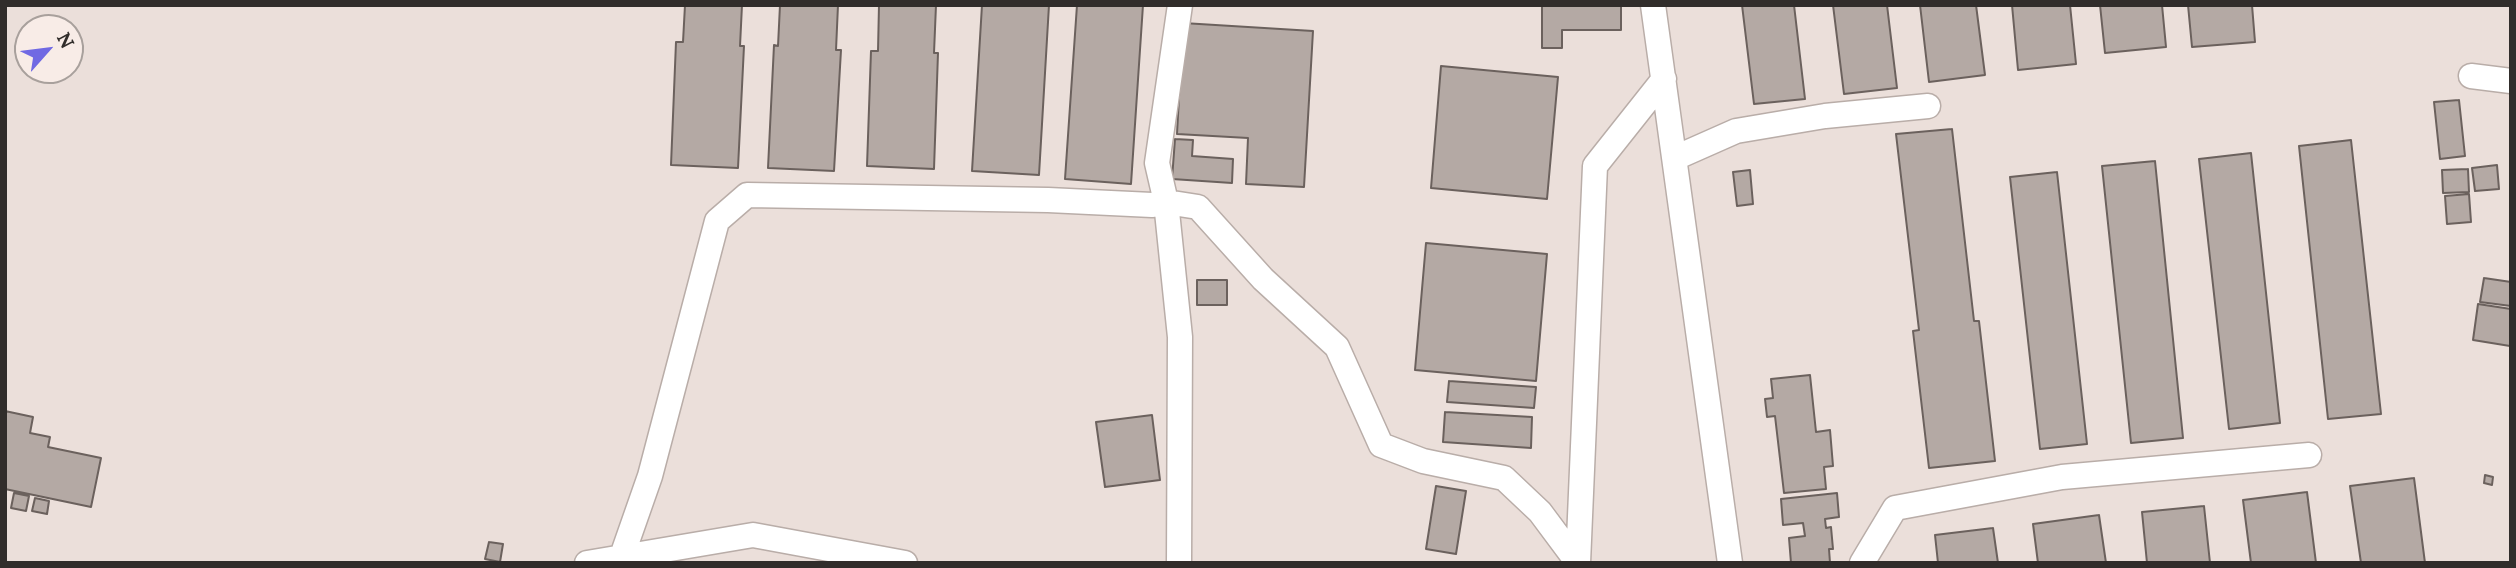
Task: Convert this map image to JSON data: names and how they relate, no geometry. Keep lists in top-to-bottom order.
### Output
{
  "north": "top right"
}
